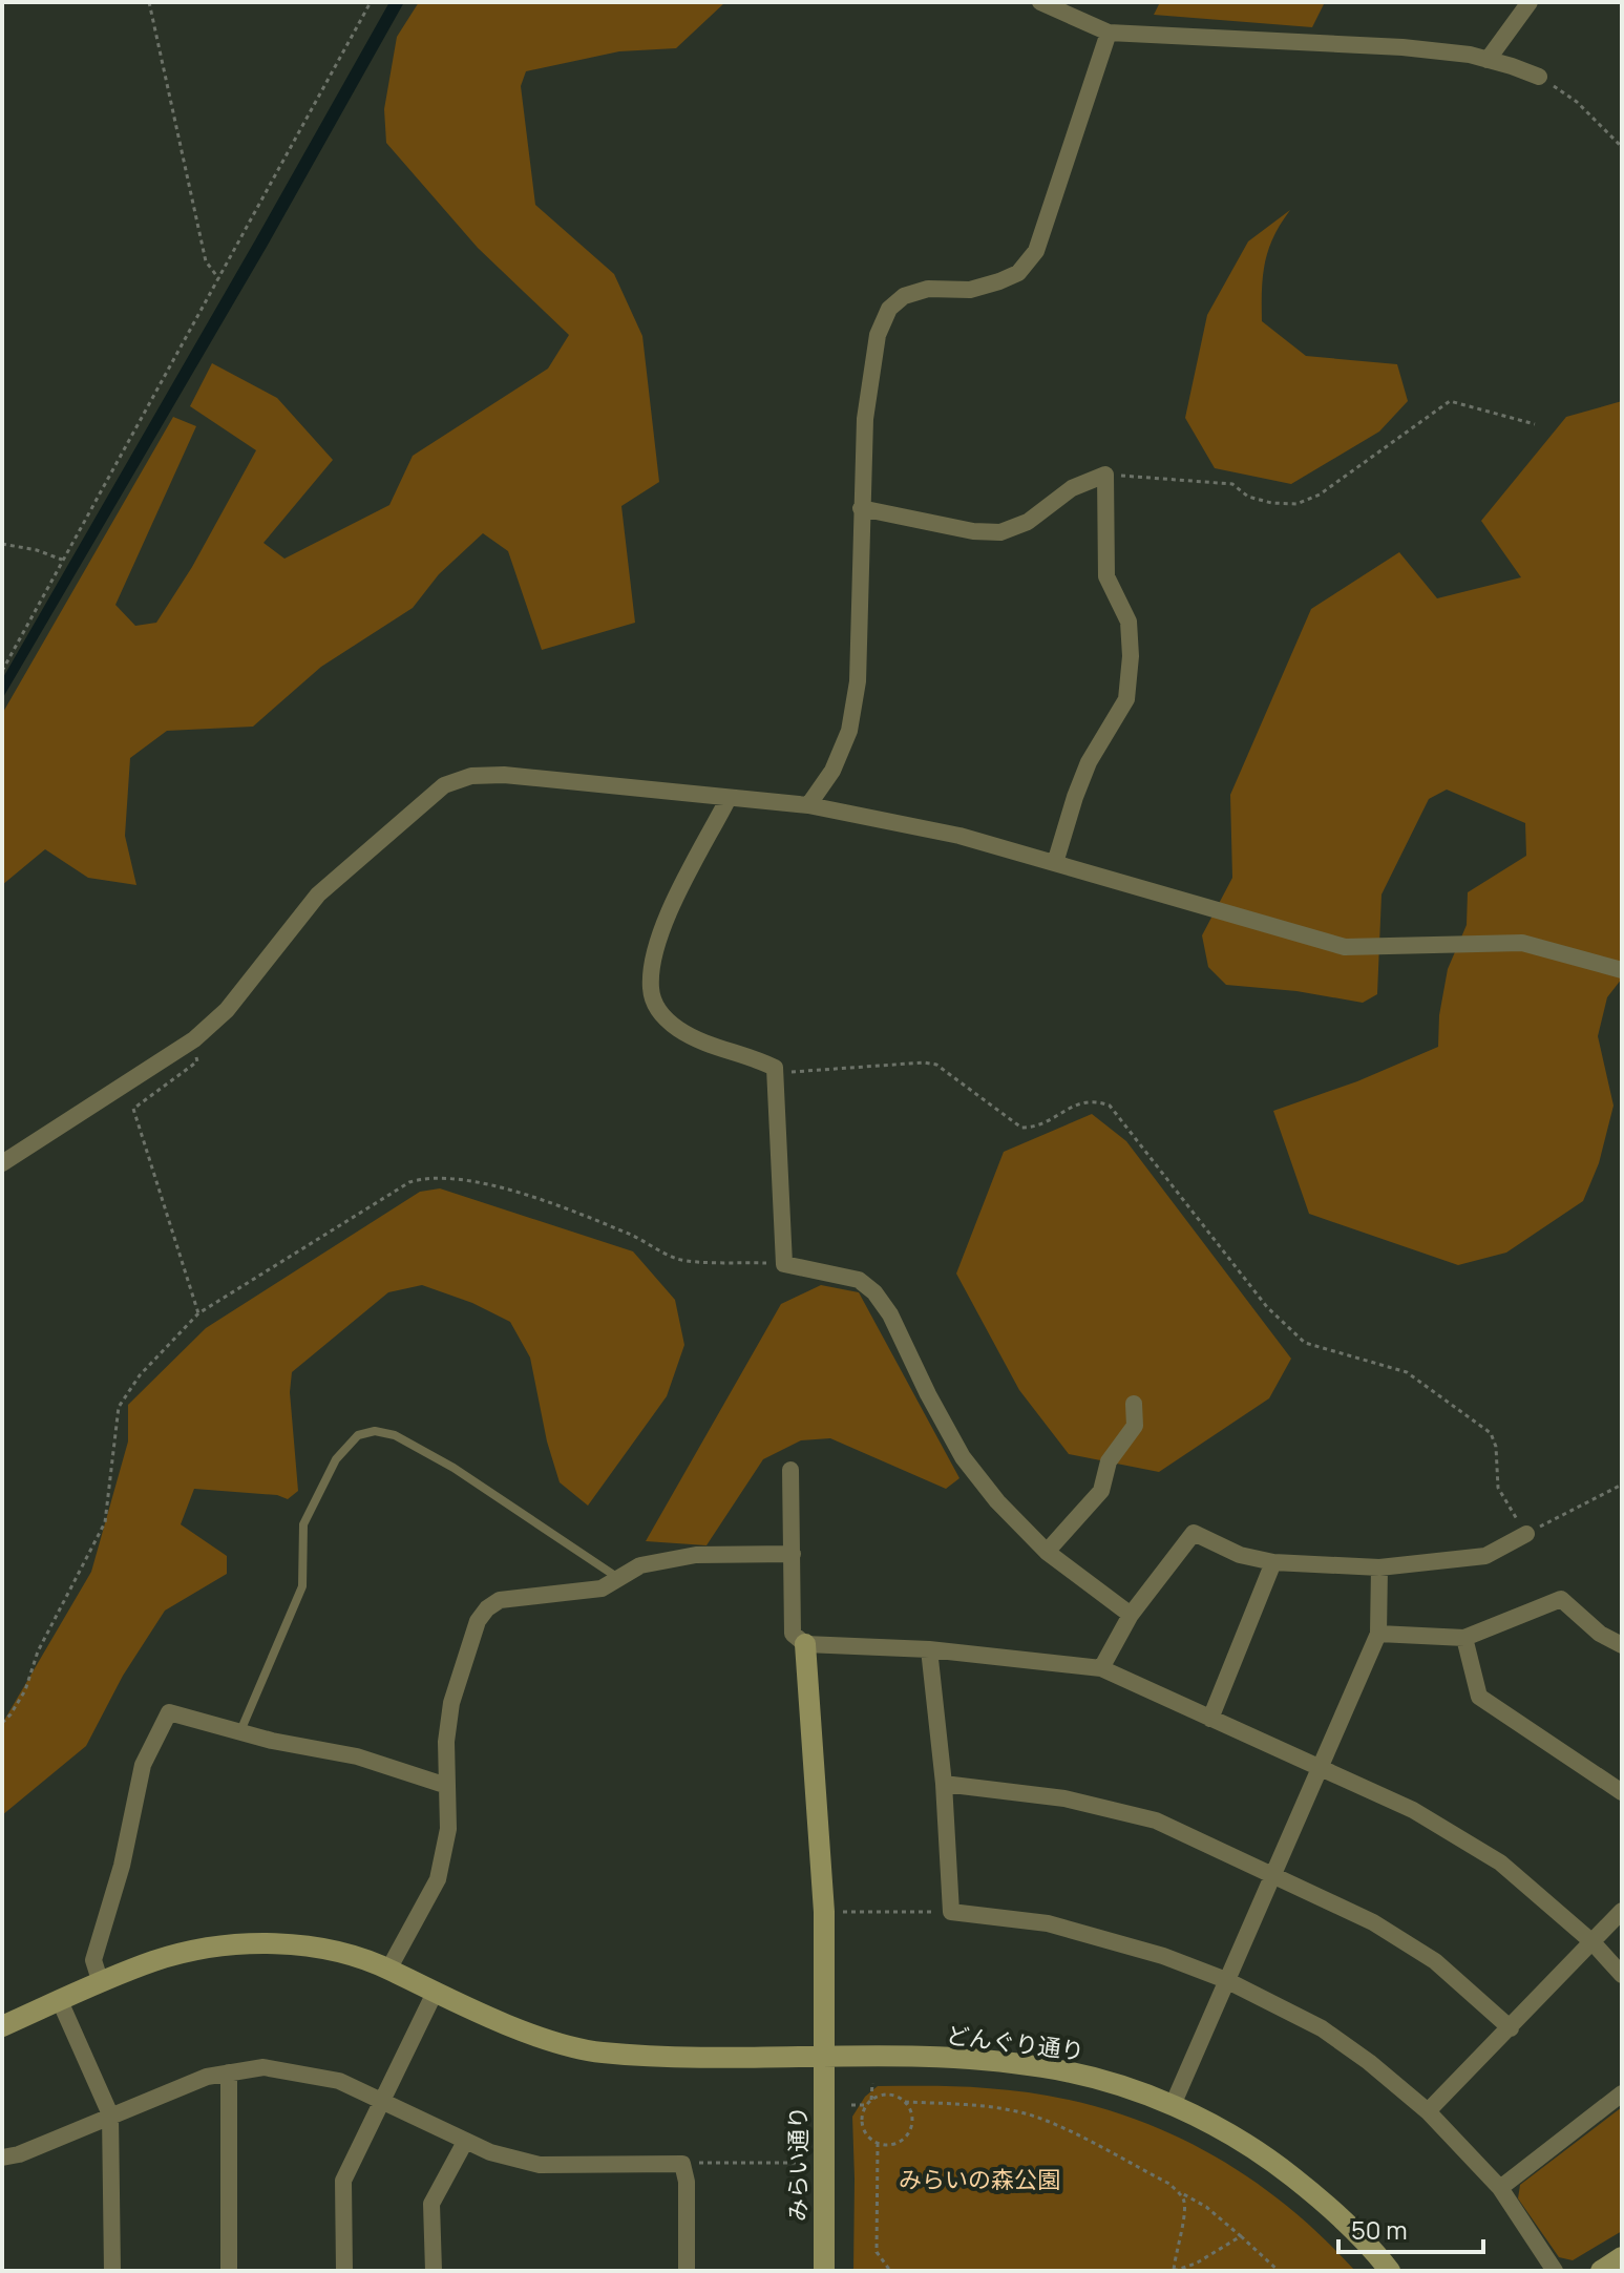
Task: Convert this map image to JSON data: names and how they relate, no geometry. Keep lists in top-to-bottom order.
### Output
{
  "streets": {
    "street": ["どんぐり通り", "みらい通り"]
  },
  "crossings": [
    ["どんぐり通り", "みらい通り"]
  ],
  "parks": ["みらいの森公園"],
  "scale_bar": "50 m"
}
